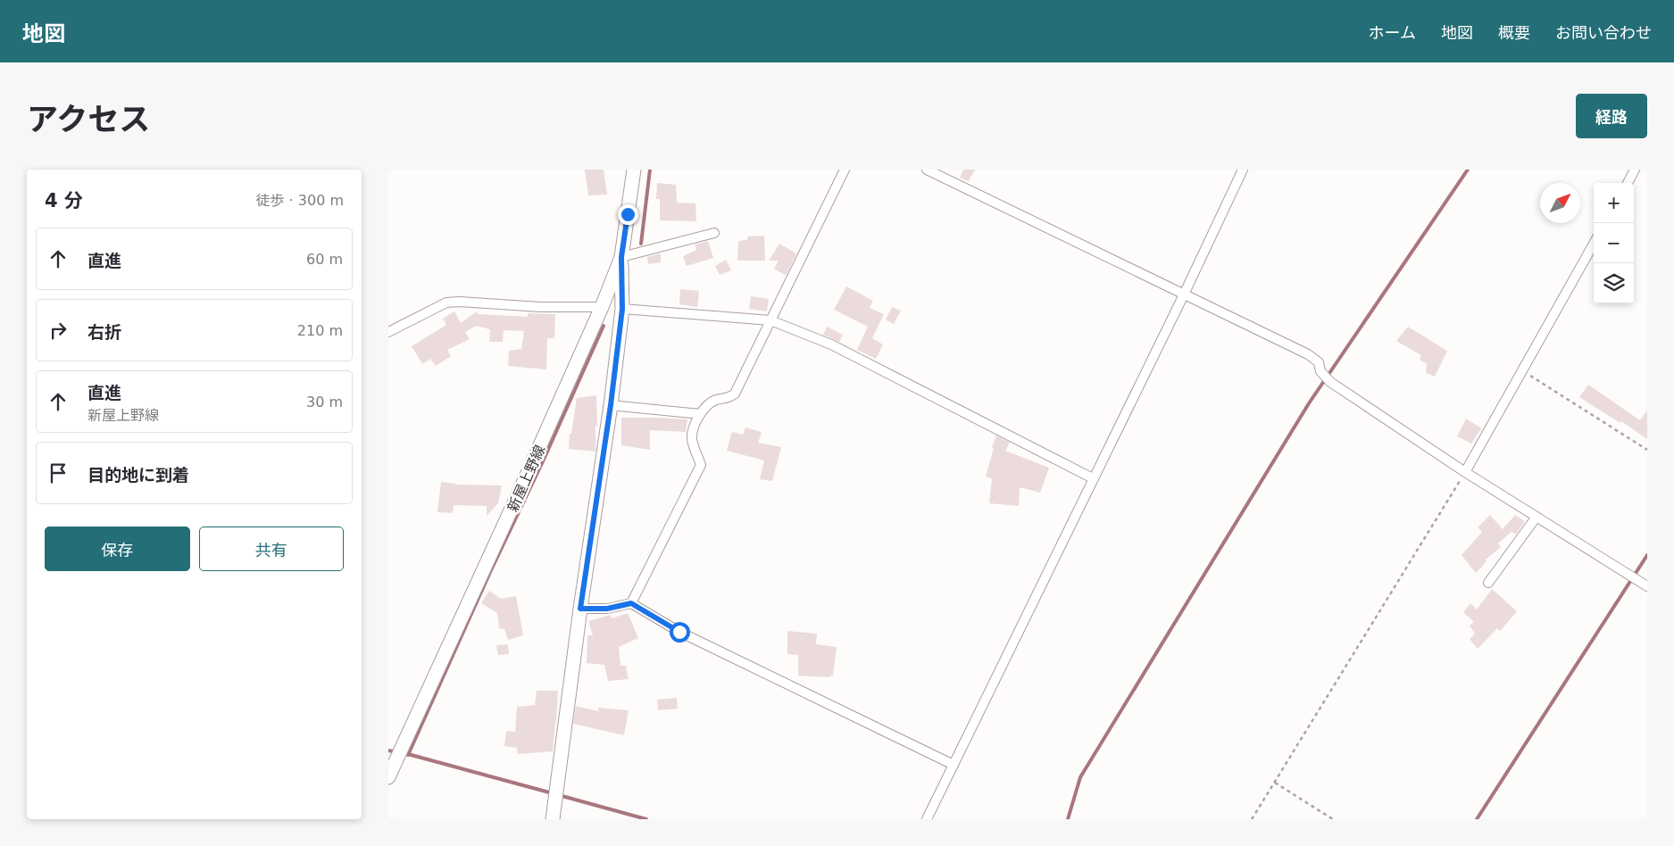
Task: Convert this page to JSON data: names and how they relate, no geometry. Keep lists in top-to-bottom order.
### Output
{
  "streets": {
    "main road": ["新屋上野線"]
  },
  "north": "top right",
  "page": {
    "header": "地図",
    "nav": [
      "ホーム",
      "地図",
      "概要",
      "お問い合わせ"
    ],
    "title": "アクセス",
    "buttons": [
      "経路",
      ["保存", "共有"]
    ],
    "heading": ["4 分", "徒歩 · 300 m"],
    "map_buttons": ["+", "−"],
    "list": [
      ["直進", "60 m"],
      ["右折", "210 m"],
      ["直進", "新屋上野線", "30 m"],
      "目的地に到着"
    ]
  }
}
